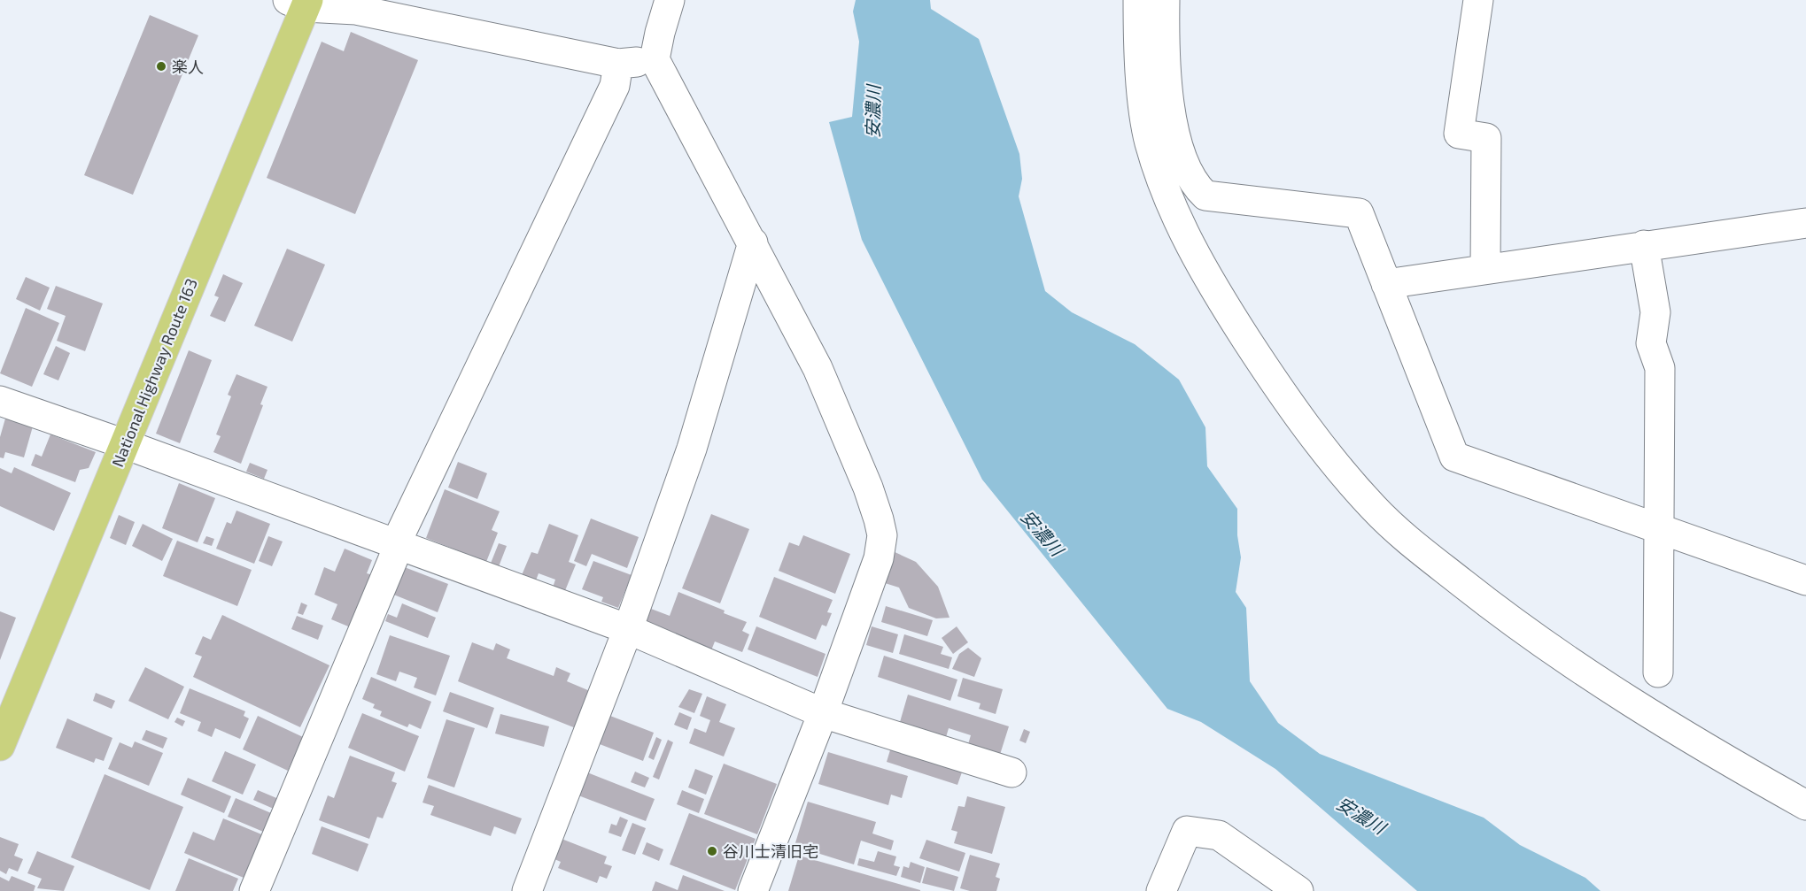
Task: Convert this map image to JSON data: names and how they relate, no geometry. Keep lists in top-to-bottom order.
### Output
{
  "streets": {
    "highway": ["National Highway Route 163"]
  },
  "water": ["安濃川"],
  "places": ["楽人", "谷川士清旧宅"]
}
